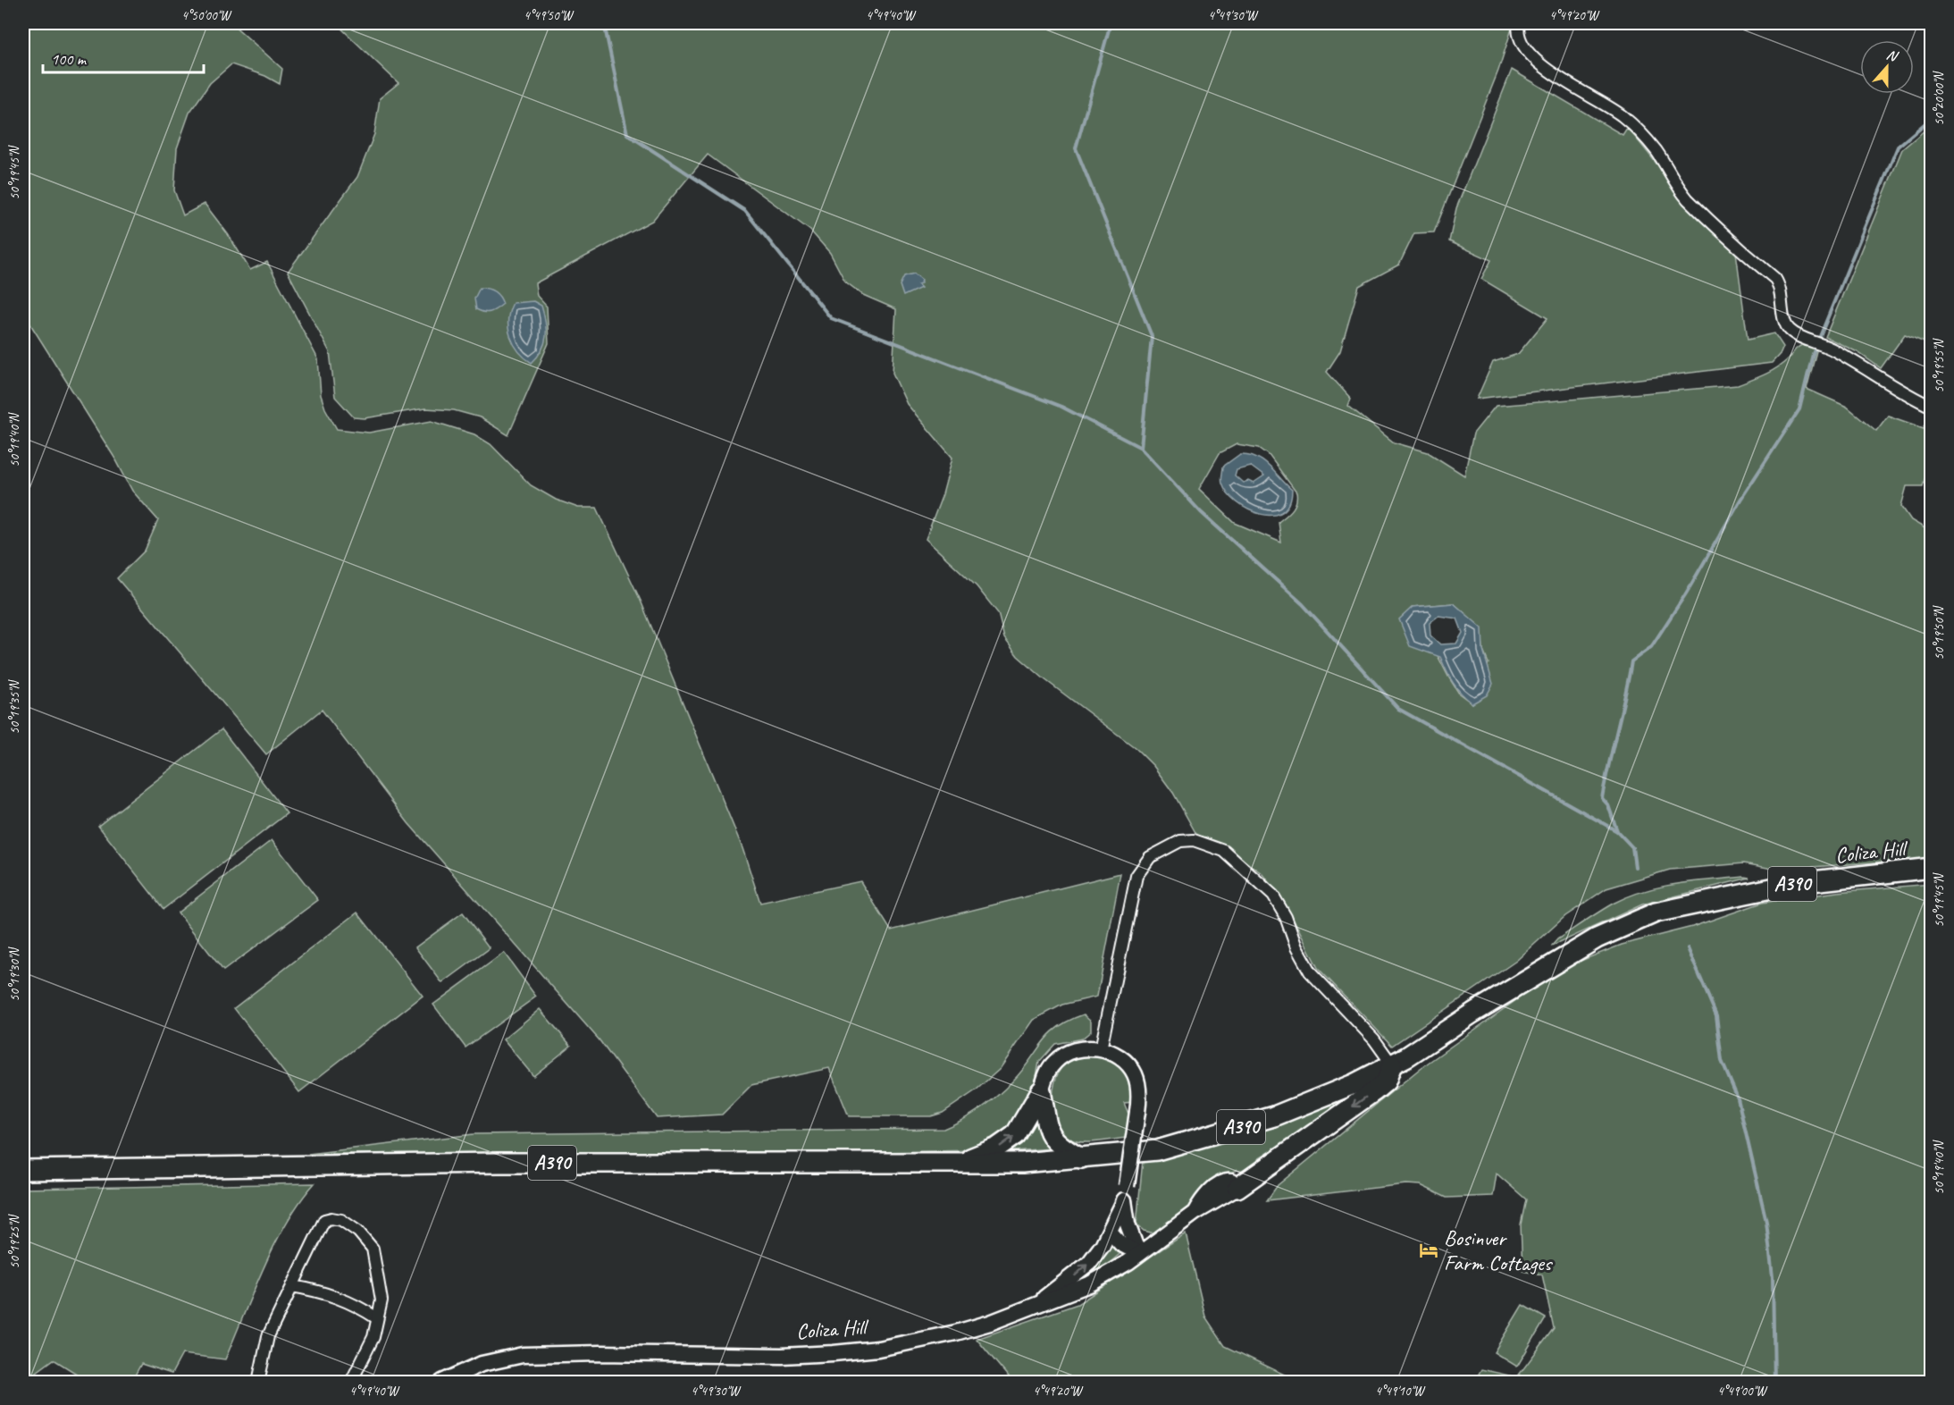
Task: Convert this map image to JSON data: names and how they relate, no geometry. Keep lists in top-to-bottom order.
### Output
{
  "streets": {
    "highway": ["Coliza Hill", "A390"]
  },
  "crossings": [
    ["Coliza Hill", "A390"]
  ],
  "places": {
    "hotel": ["Bosinver Farm Cottages"]
  },
  "scale_bar": "100 m",
  "north": "top",
  "coordinates": [
    "4°50'00\"W",
    "4°49'50\"W",
    "4°49'40\"W",
    "4°49'30\"W",
    "4°49'20\"W",
    "50°20'00\"N",
    "50°19'45\"N",
    "50°19'55\"N",
    "50°19'40\"N",
    "50°19'50\"N",
    "50°19'35\"N",
    "50°19'30\"N",
    "50°19'25\"N",
    "4°49'10\"W",
    "4°49'00\"W"
  ]
}
